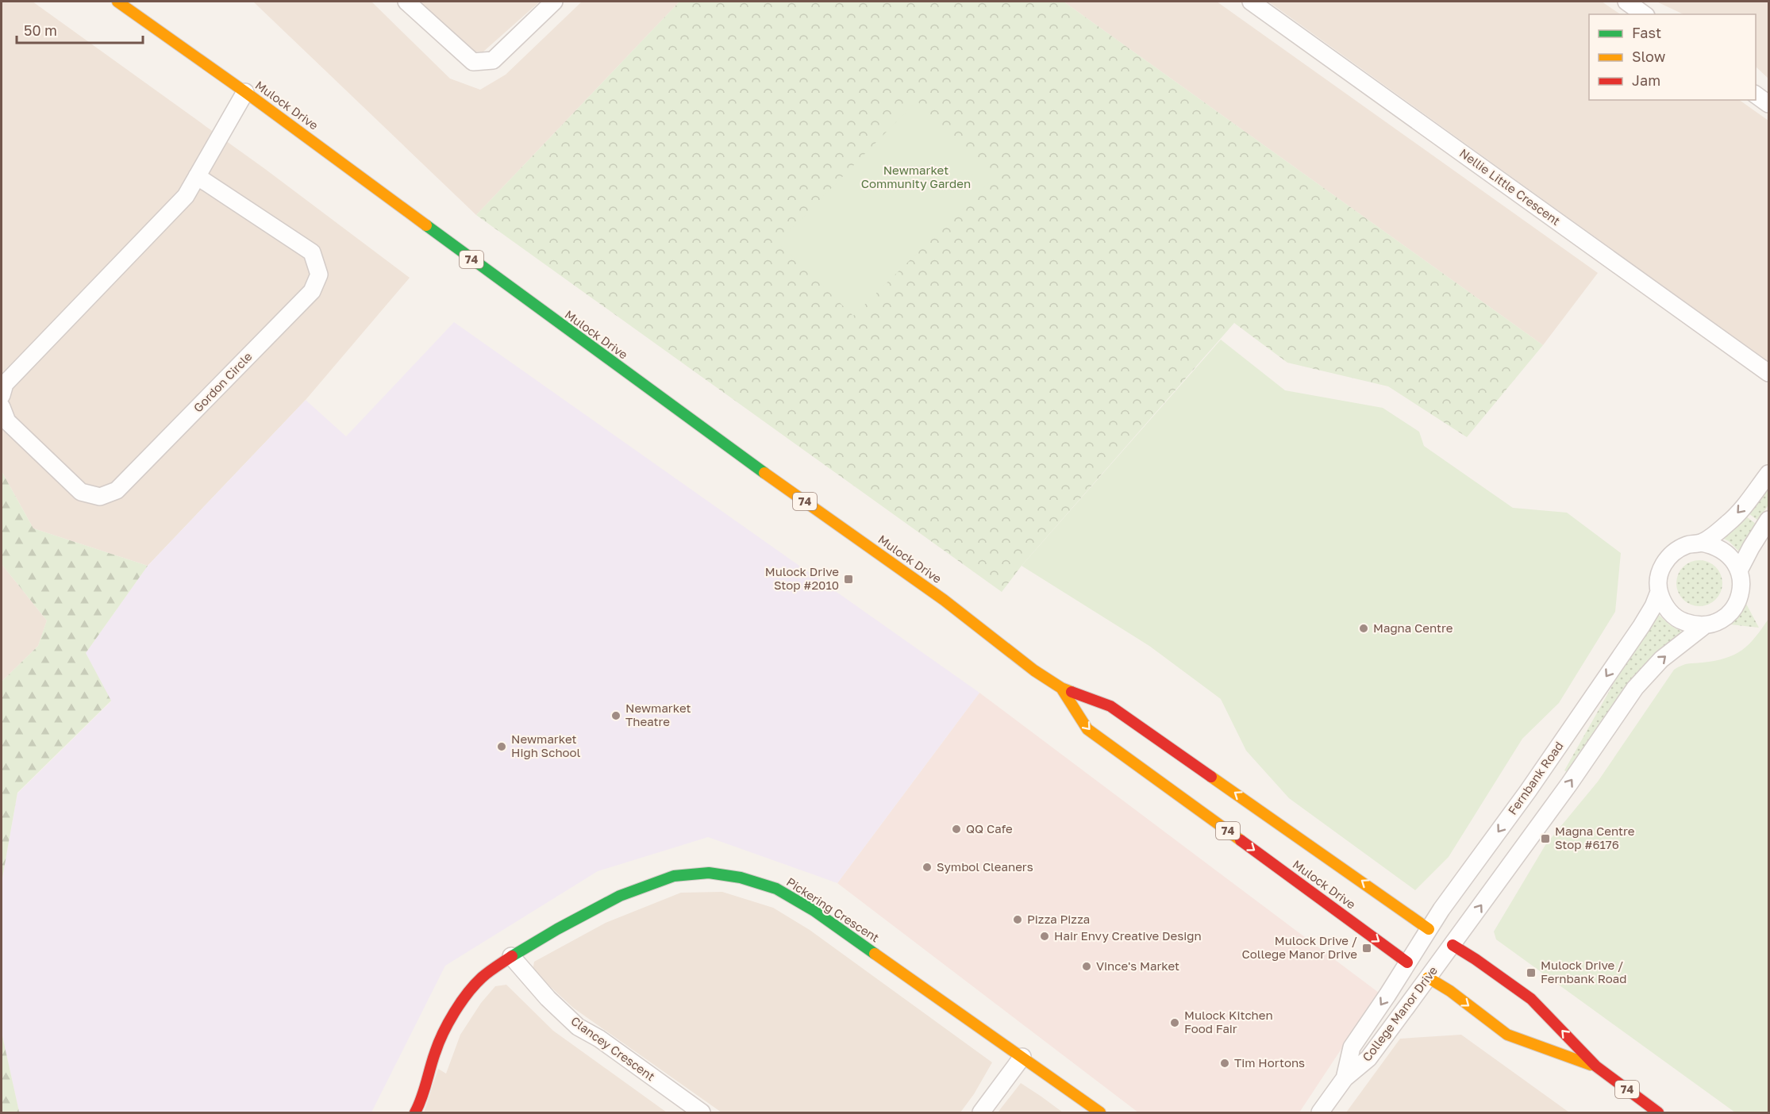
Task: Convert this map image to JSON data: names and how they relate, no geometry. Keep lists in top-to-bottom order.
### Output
{
  "streets": {
    "main road": ["Mulock Drive", "74", "Pickering Crescent"],
    "street": [
      "Nellie Little Crescent",
      "Gordon Circle",
      "Fernbank Road",
      "College Manor Drive",
      "Clancey Crescent"
    ]
  },
  "crossings": [
    ["Mulock Drive", "Fernbank Road"],
    ["Mulock Drive", "College Manor Drive"],
    ["Fernbank Road", "College Manor Drive"],
    ["Pickering Crescent", "Clancey Crescent"]
  ],
  "parks": ["Newmarket Community Garden"],
  "places": {
    "transit": [
      "Mulock Drive Stop #2010",
      "Magna Centre Stop #6176",
      "Mulock Drive / College Manor Drive",
      "Mulock Drive / Fernbank Road"
    ],
    "other": [
      "Magna Centre",
      "Newmarket Theatre",
      "Newmarket High School",
      "QQ Cafe",
      "Symbol Cleaners",
      "Pizza Pizza",
      "Hair Envy Creative Design",
      "Vince's Market",
      "Mulock Kitchen Food Fair",
      "Tim Hortons"
    ]
  },
  "legend": ["Fast", "Slow", "Jam"],
  "scale_bar": "50 m"
}
